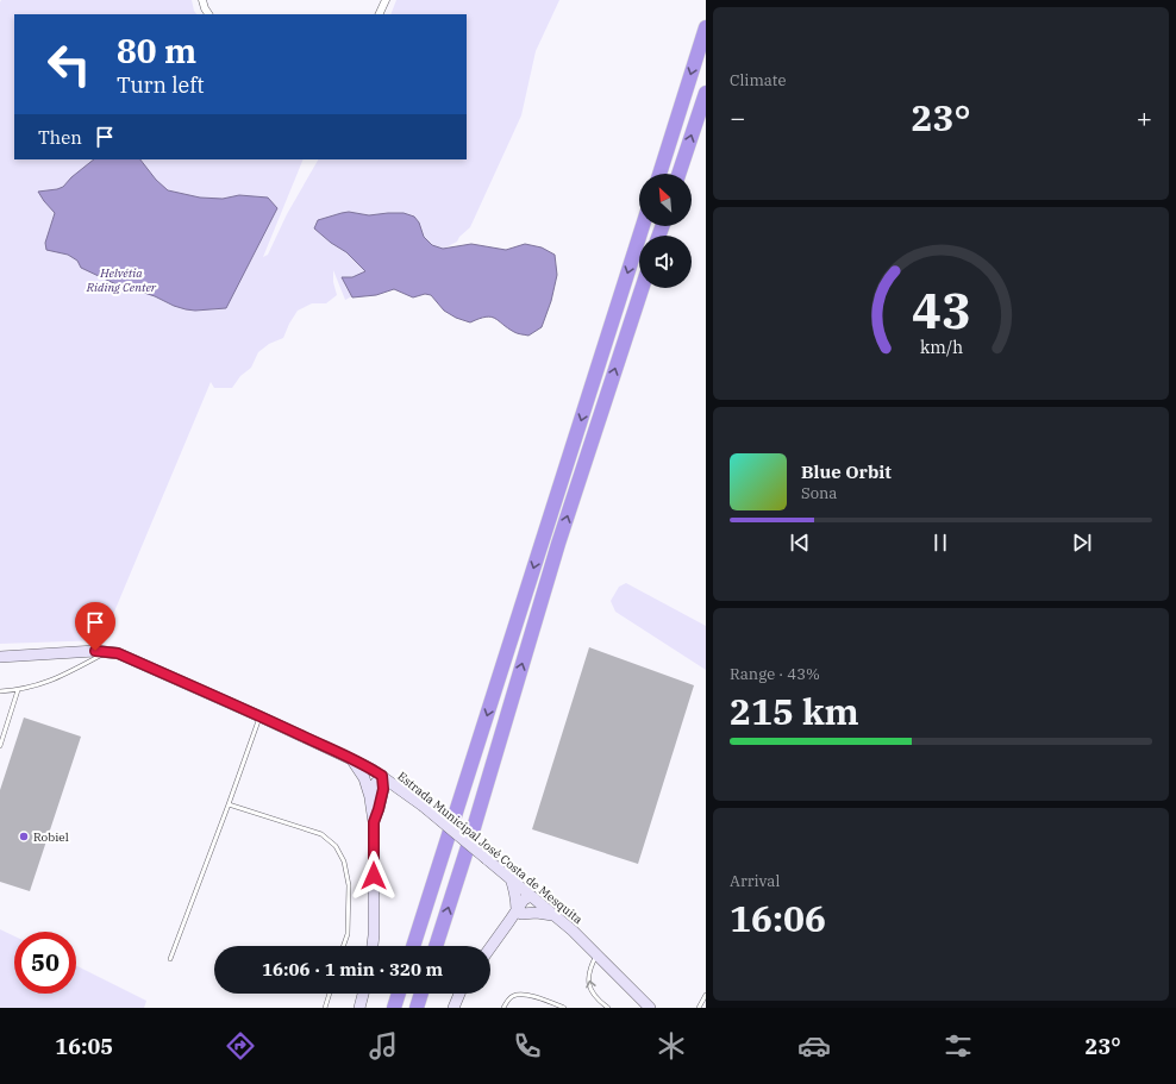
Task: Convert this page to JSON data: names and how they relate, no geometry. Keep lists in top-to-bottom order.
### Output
{
  "streets": {
    "main road": ["Estrada Municipal José Costa de Mesquita"]
  },
  "parks": ["Helvétia Riding Center"],
  "places": ["Robiel"],
  "north": "top left",
  "page": {
    "tile": [
      "Climate",
      ["Range · 43%", "215 km"],
      ["Arrival", "16:06"]
    ],
    "turn": ["80 m", "Turn left"],
    "heat": ["−", "23°", "+"],
    "then": "Then",
    "song": ["Blue Orbit", "Sona"],
    "limit": "50",
    "trip": "16:06 · 1 min · 320 m",
    "tabs": ["16:05", "23°"],
    "gauge": ["43", "km/h"]
  }
}
